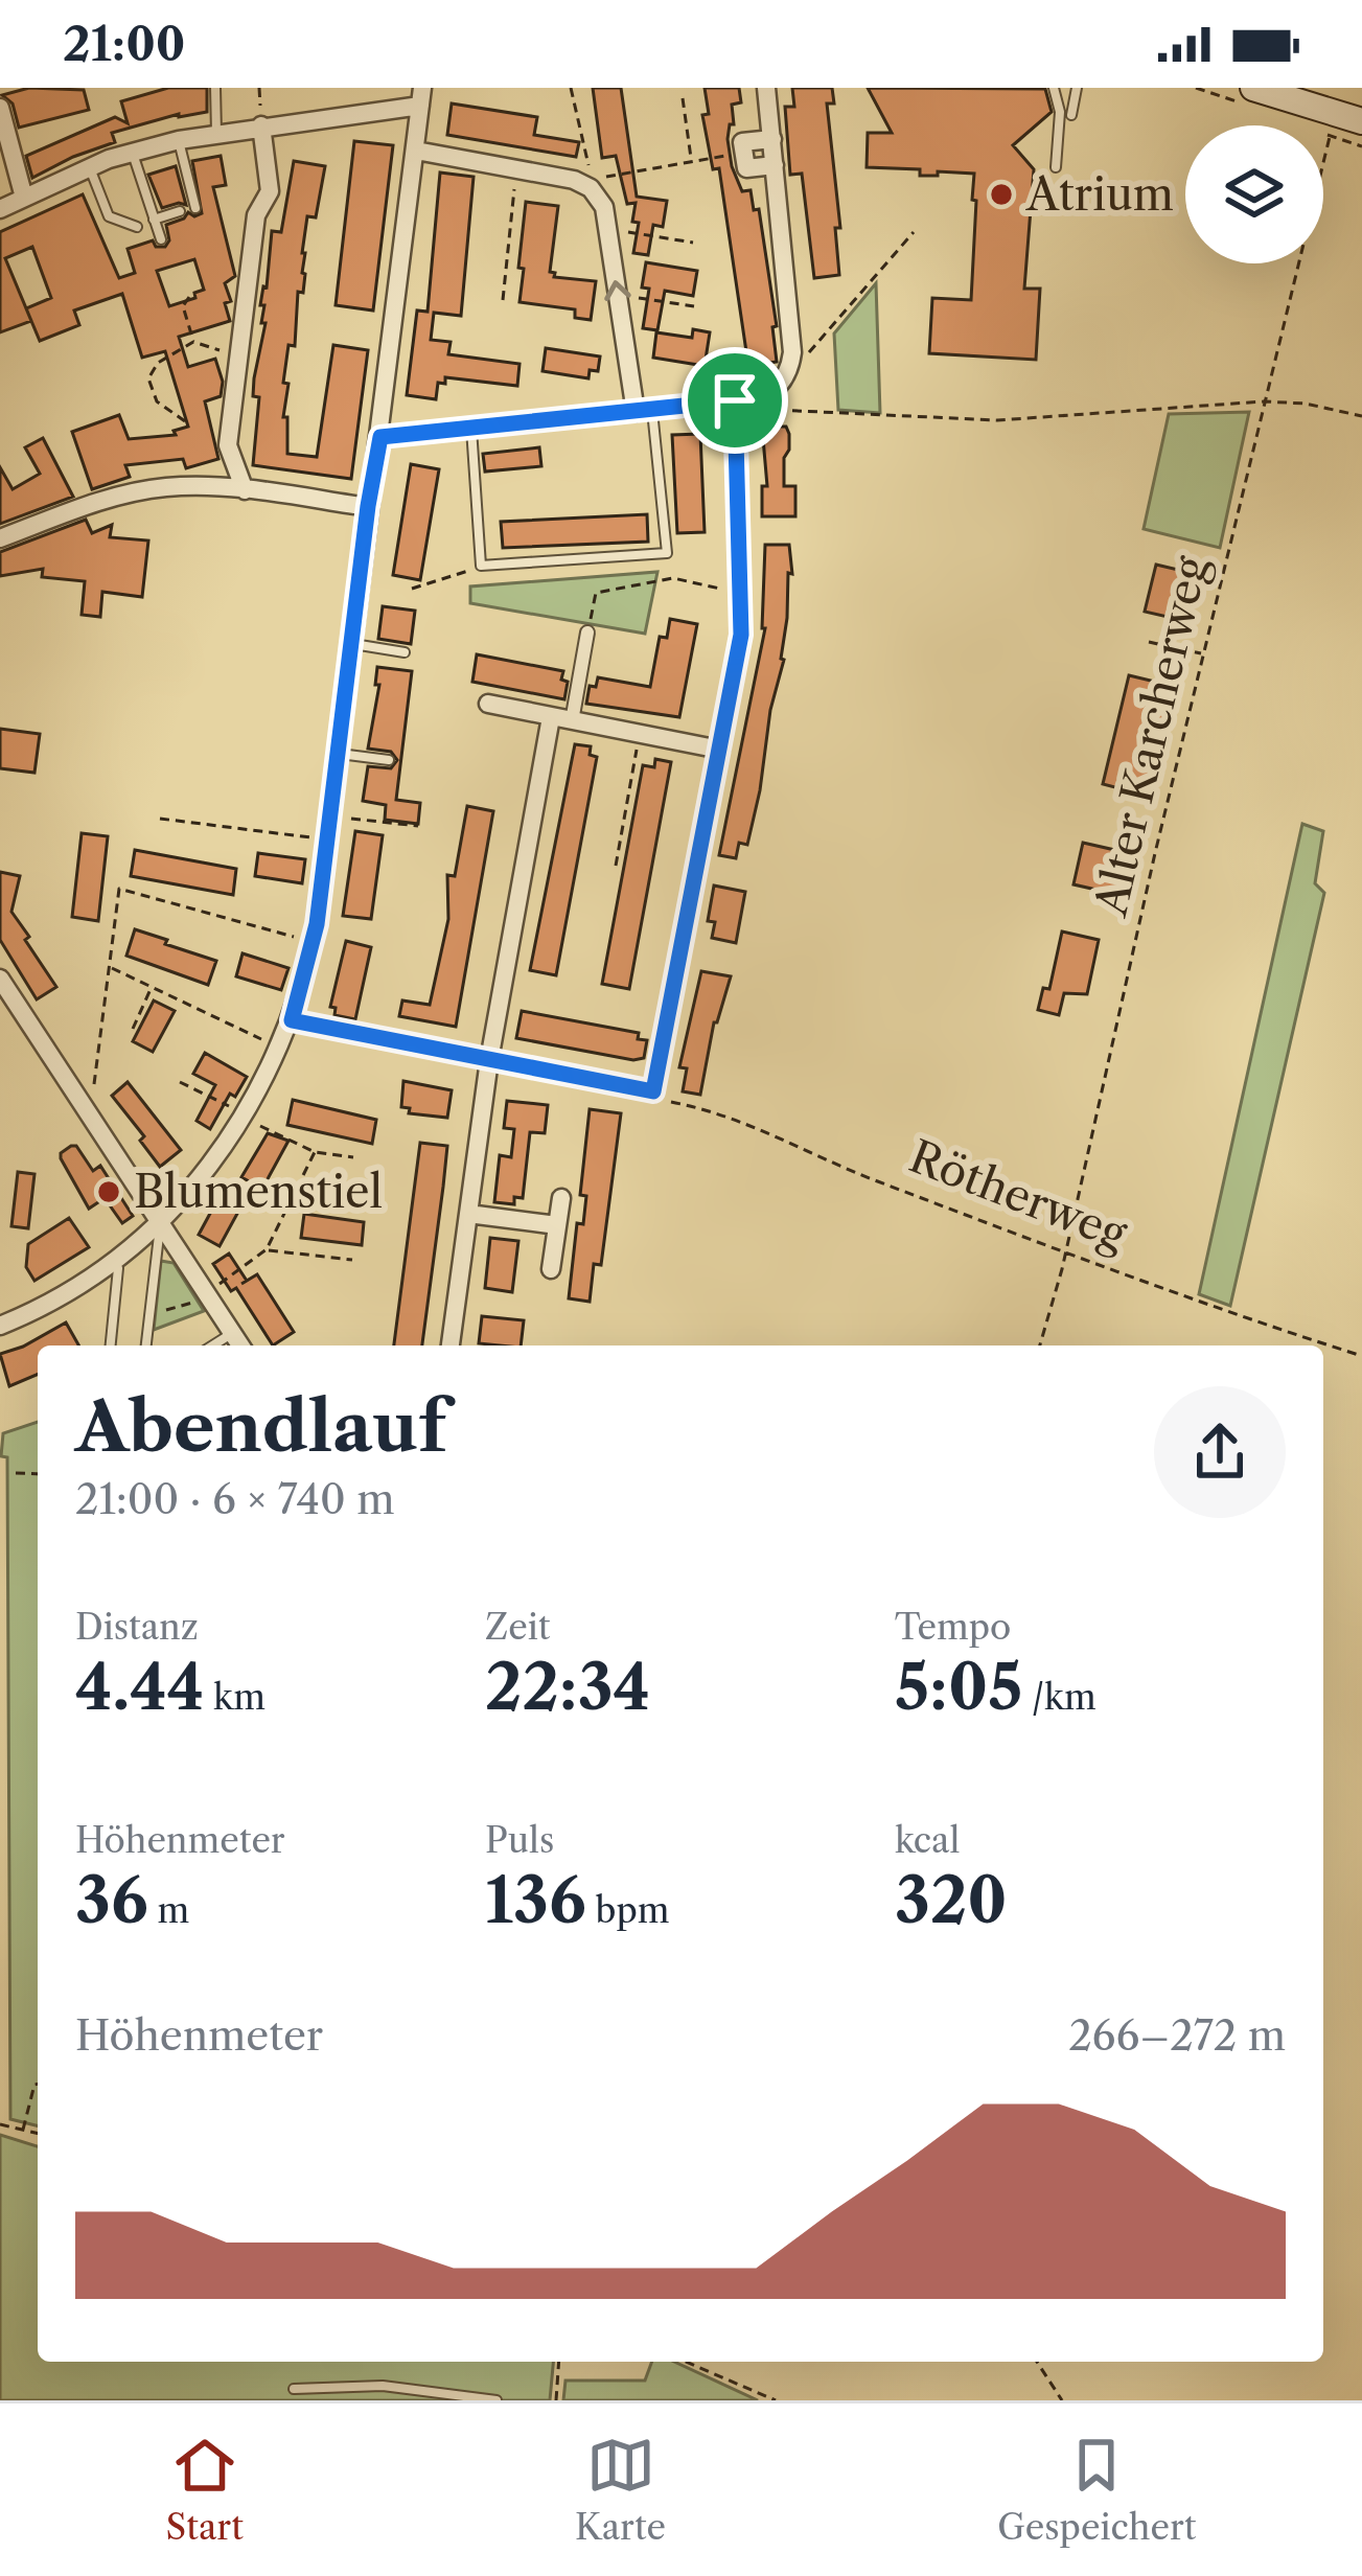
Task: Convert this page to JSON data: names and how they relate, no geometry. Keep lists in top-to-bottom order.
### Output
{
  "streets": {
    "path": ["Alter Karcherweg", "Rötherweg"]
  },
  "crossings": [
    ["Alter Karcherweg", "Rötherweg"]
  ],
  "places": ["Atrium", "Blumenstiel"],
  "page": {
    "status": "21:00",
    "heading": ["Abendlauf", "21:00 · 6 × 740 m"],
    "stats": [
      ["Distanz", "4.44 km"],
      ["Zeit", "22:34"],
      ["Tempo", "5:05 /km"],
      ["Höhenmeter", "36 m"],
      ["Puls", "136 bpm"],
      ["kcal", "320"]
    ],
    "chart": ["Höhenmeter", "266–272 m"],
    "tabs": ["Start", "Karte", "Gespeichert"]
  }
}
